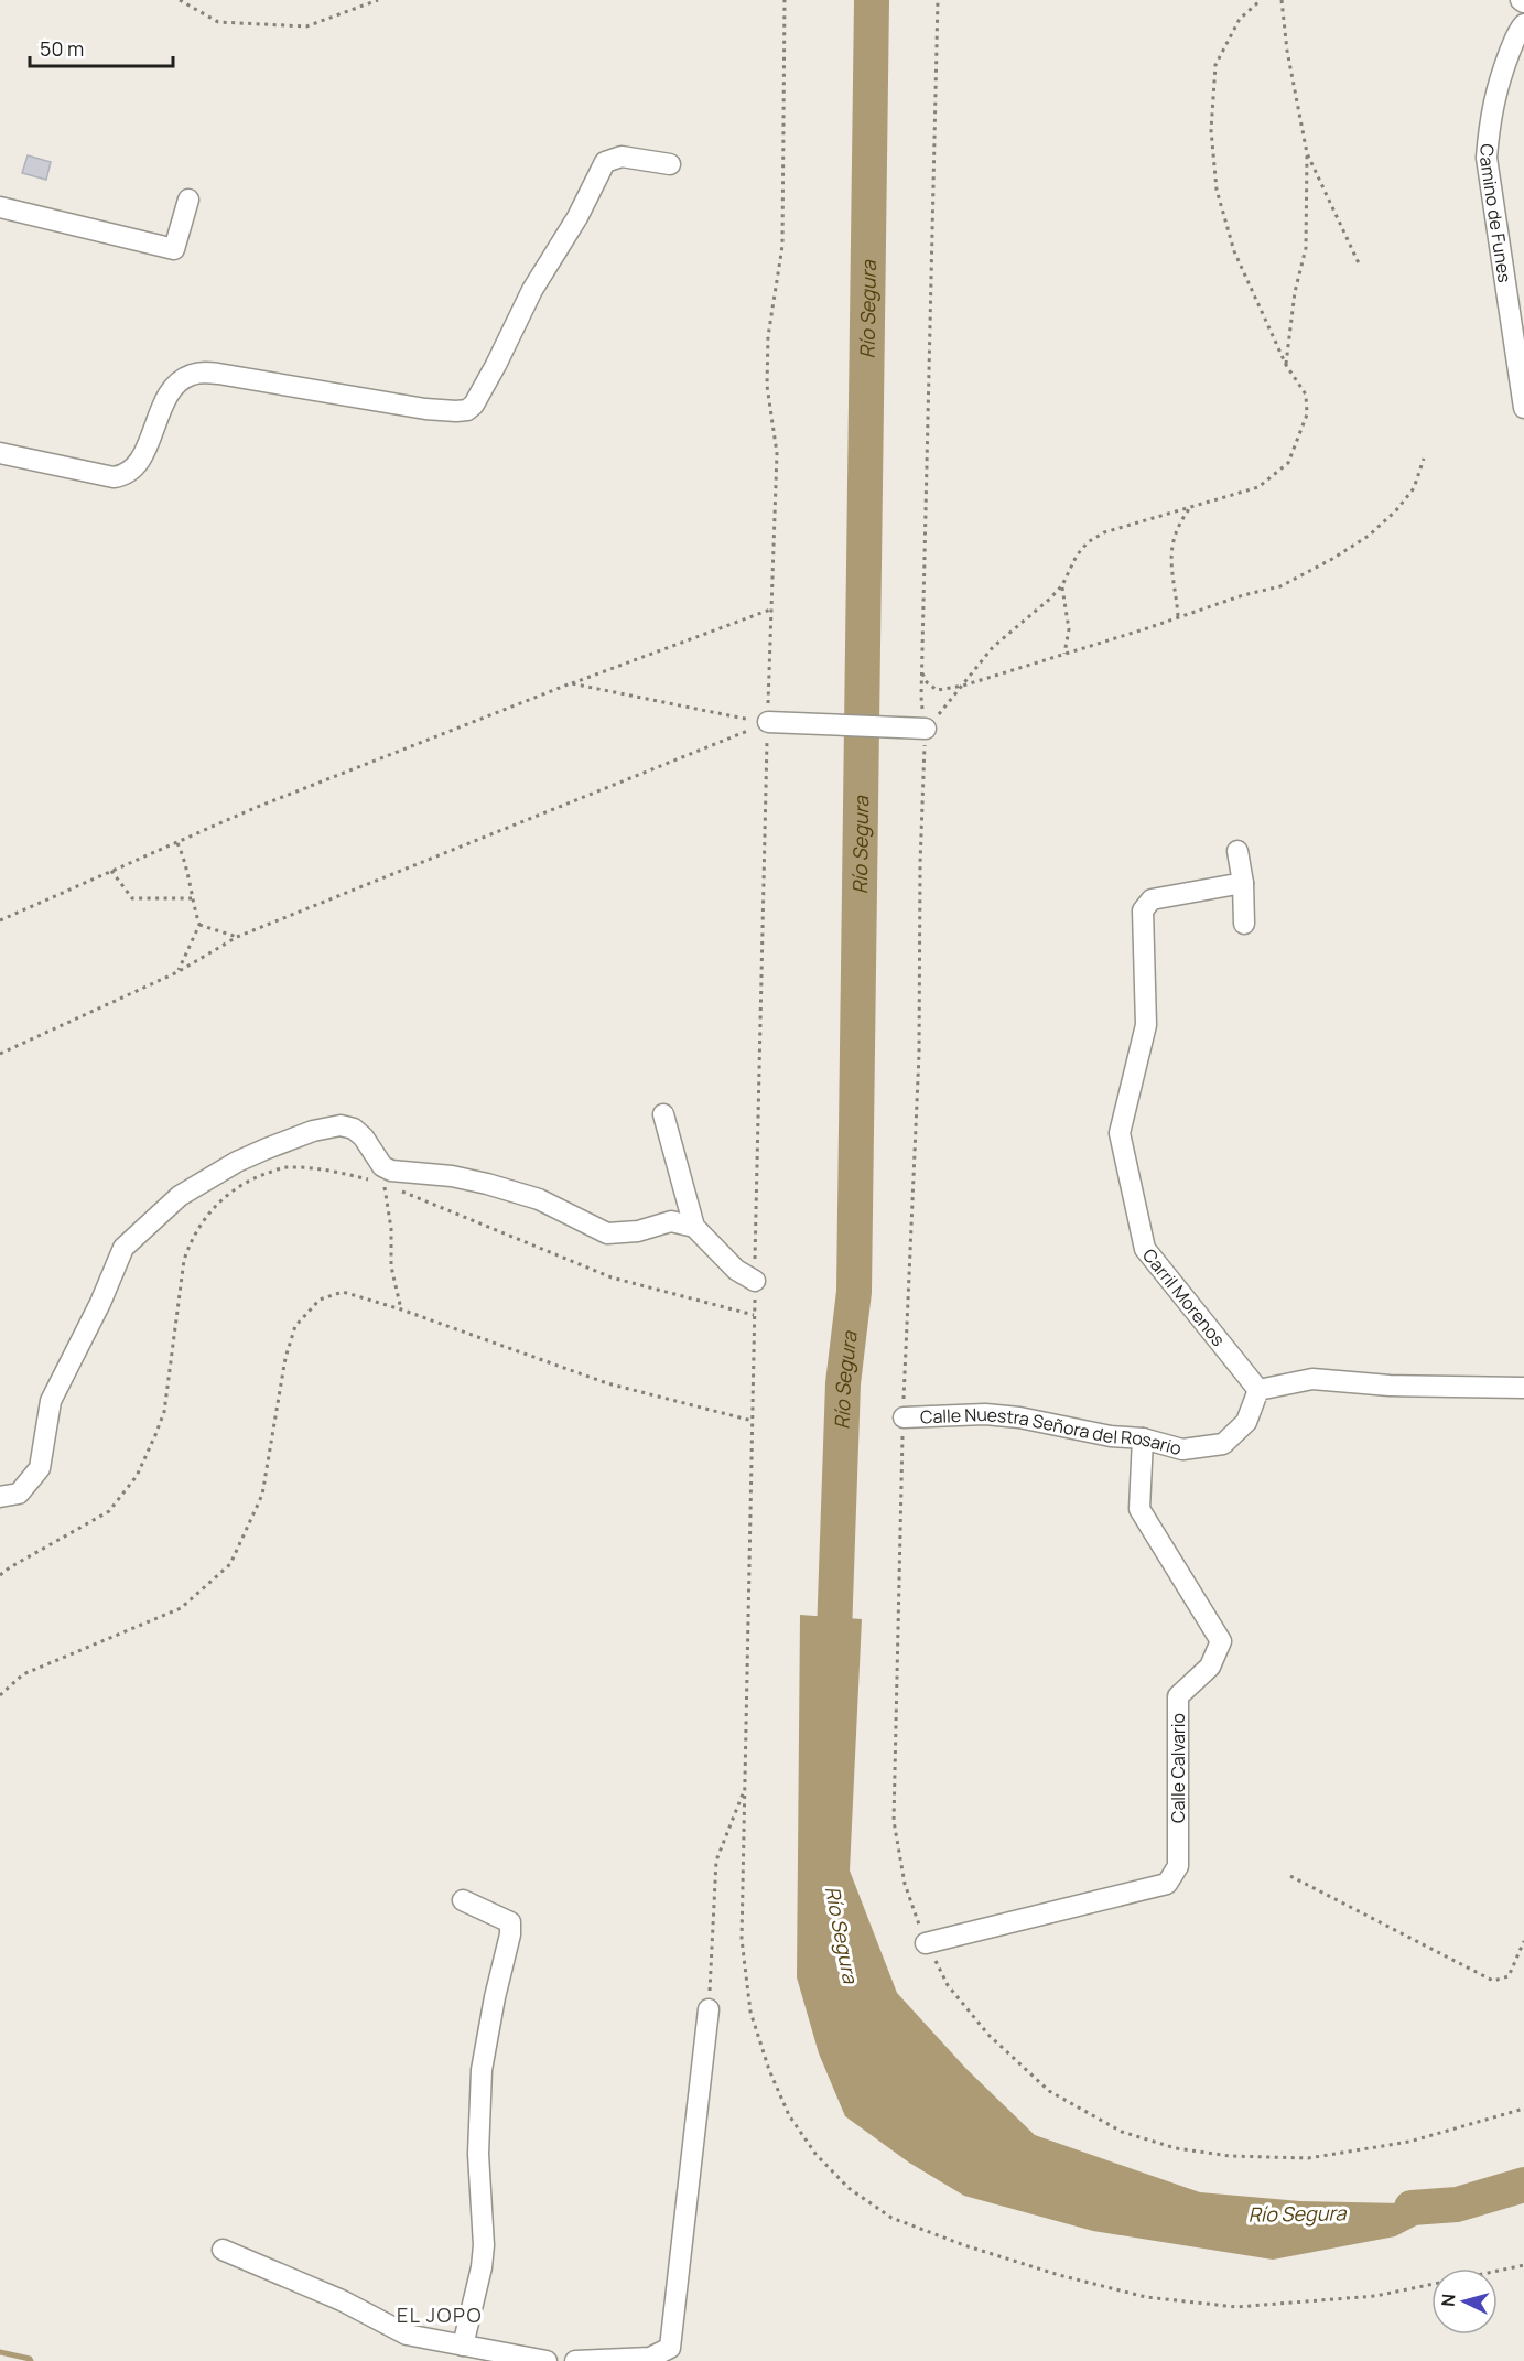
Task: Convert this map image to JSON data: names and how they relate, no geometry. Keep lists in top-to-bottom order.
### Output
{
  "streets": {
    "street": [
      "Camino de Funes",
      "Carril Morenos",
      "Calle Nuestra Señora del Rosario",
      "Calle Calvario"
    ]
  },
  "crossings": [
    ["Carril Morenos", "Calle Nuestra Señora del Rosario"],
    ["Calle Nuestra Señora del Rosario", "Calle Calvario"]
  ],
  "districts": ["EL JOPO"],
  "water": ["Río Segura"],
  "scale_bar": "50 m",
  "north": "left"
}
